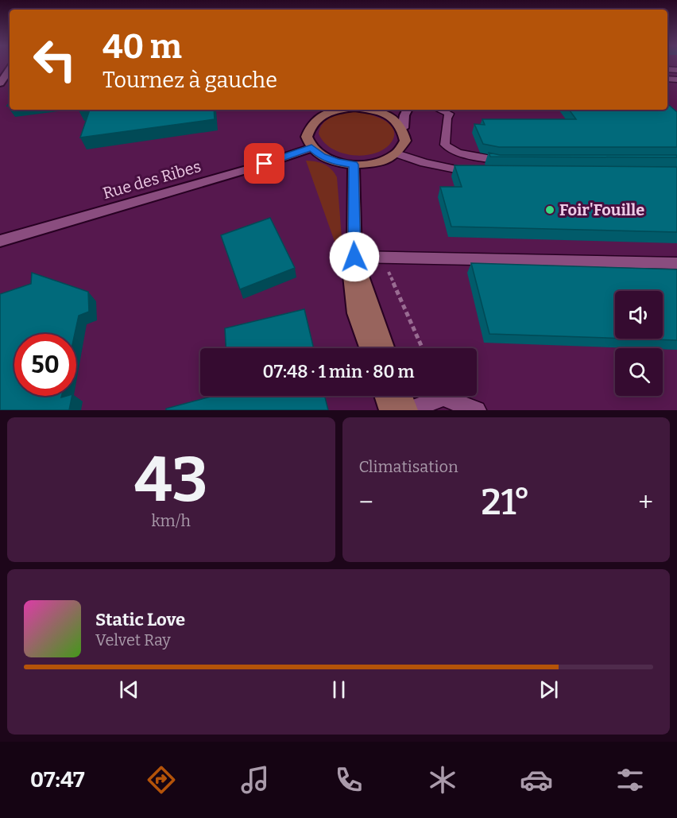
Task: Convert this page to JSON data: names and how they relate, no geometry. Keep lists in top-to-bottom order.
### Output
{
  "streets": {
    "street": ["Rue des Ribes"]
  },
  "places": ["Foir'Fouille"],
  "page": {
    "turn": ["40 m", "Tournez à gauche"],
    "limit": "50",
    "trip": "07:48 · 1 min · 80 m",
    "tile": [
      ["43", "km/h"],
      "Climatisation"
    ],
    "heat": ["−", "21°", "+"],
    "song": ["Static Love", "Velvet Ray"],
    "tabs": "07:47"
  }
}
